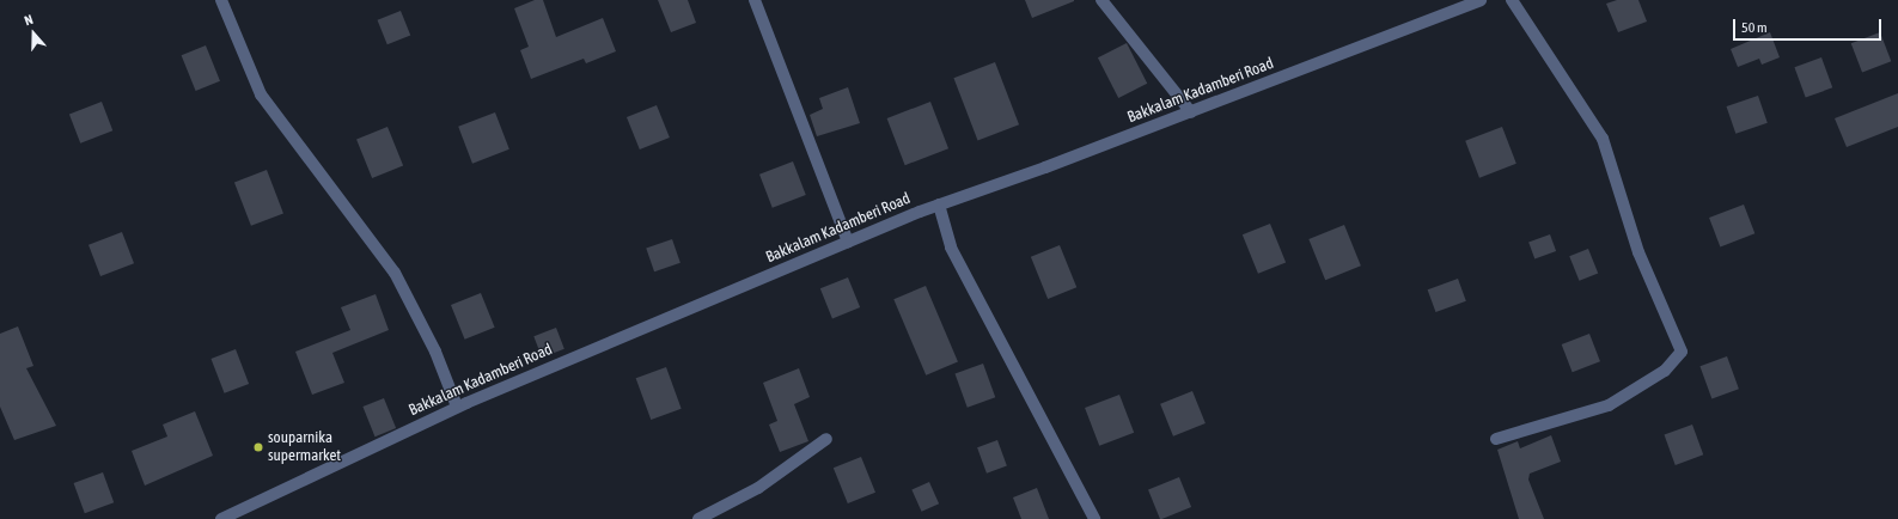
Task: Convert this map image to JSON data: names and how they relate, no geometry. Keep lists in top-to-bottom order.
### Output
{
  "streets": {
    "street": ["Bakkalam Kadamberi Road"]
  },
  "places": ["souparnika supermarket"],
  "scale_bar": "50 m",
  "north": "top"
}
